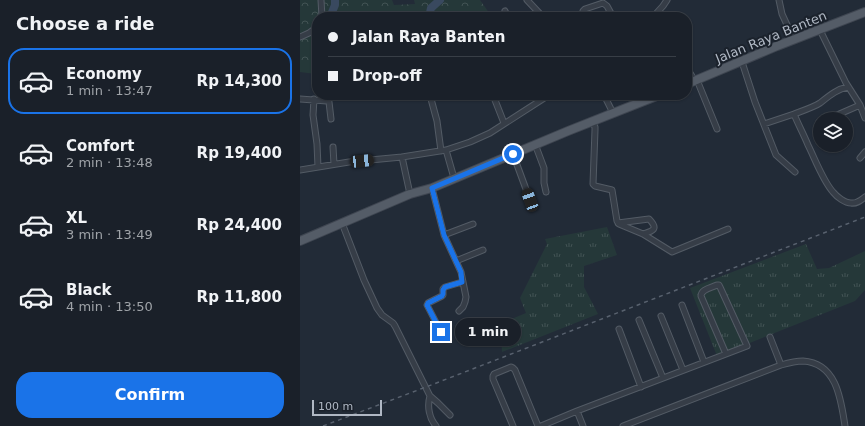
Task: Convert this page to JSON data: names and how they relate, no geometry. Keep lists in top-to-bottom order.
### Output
{
  "streets": {
    "main road": ["Jalan Raya Banten"]
  },
  "scale_bar": "100 m",
  "page": {
    "heading": "Choose a ride",
    "banner": ["Jalan Raya Banten", "Drop-off"],
    "list": [
      {
        "name": "Economy",
        "note": "1 min · 13:47",
        "value": "Rp 14,300"
      },
      {
        "name": "Comfort",
        "note": "2 min · 13:48",
        "value": "Rp 19,400"
      },
      {
        "name": "XL",
        "note": "3 min · 13:49",
        "value": "Rp 24,400"
      },
      {
        "name": "Black",
        "note": "4 min · 13:50",
        "value": "Rp 11,800"
      }
    ],
    "bubble": "1 min",
    "buttons": "Confirm",
    "scale": "100 m"
  }
}
